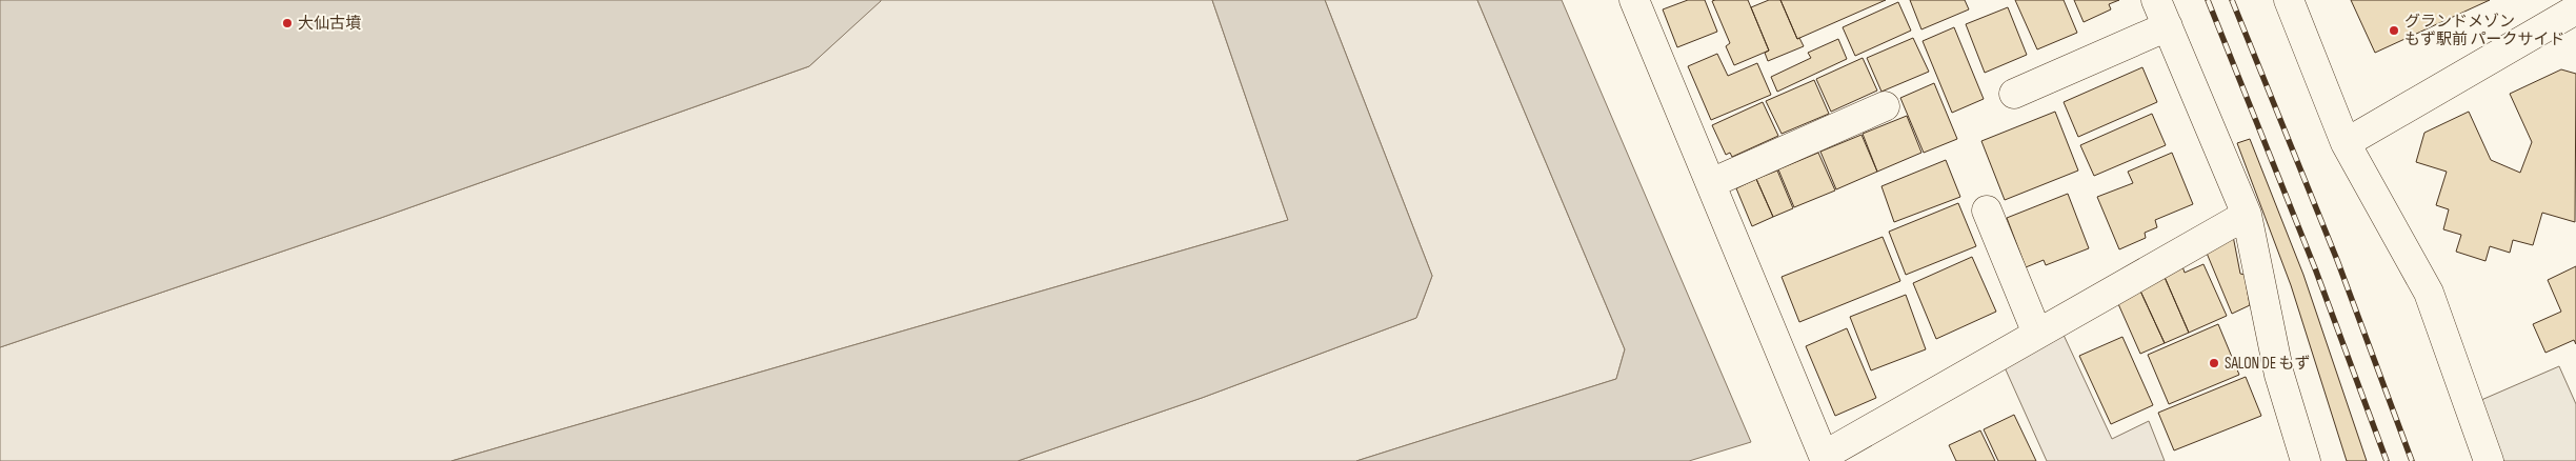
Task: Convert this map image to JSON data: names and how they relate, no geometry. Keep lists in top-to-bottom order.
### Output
{
  "places": ["大仙古墳", "グランドメゾン もず駅前 パークサイド", "SALON DE もず"]
}
